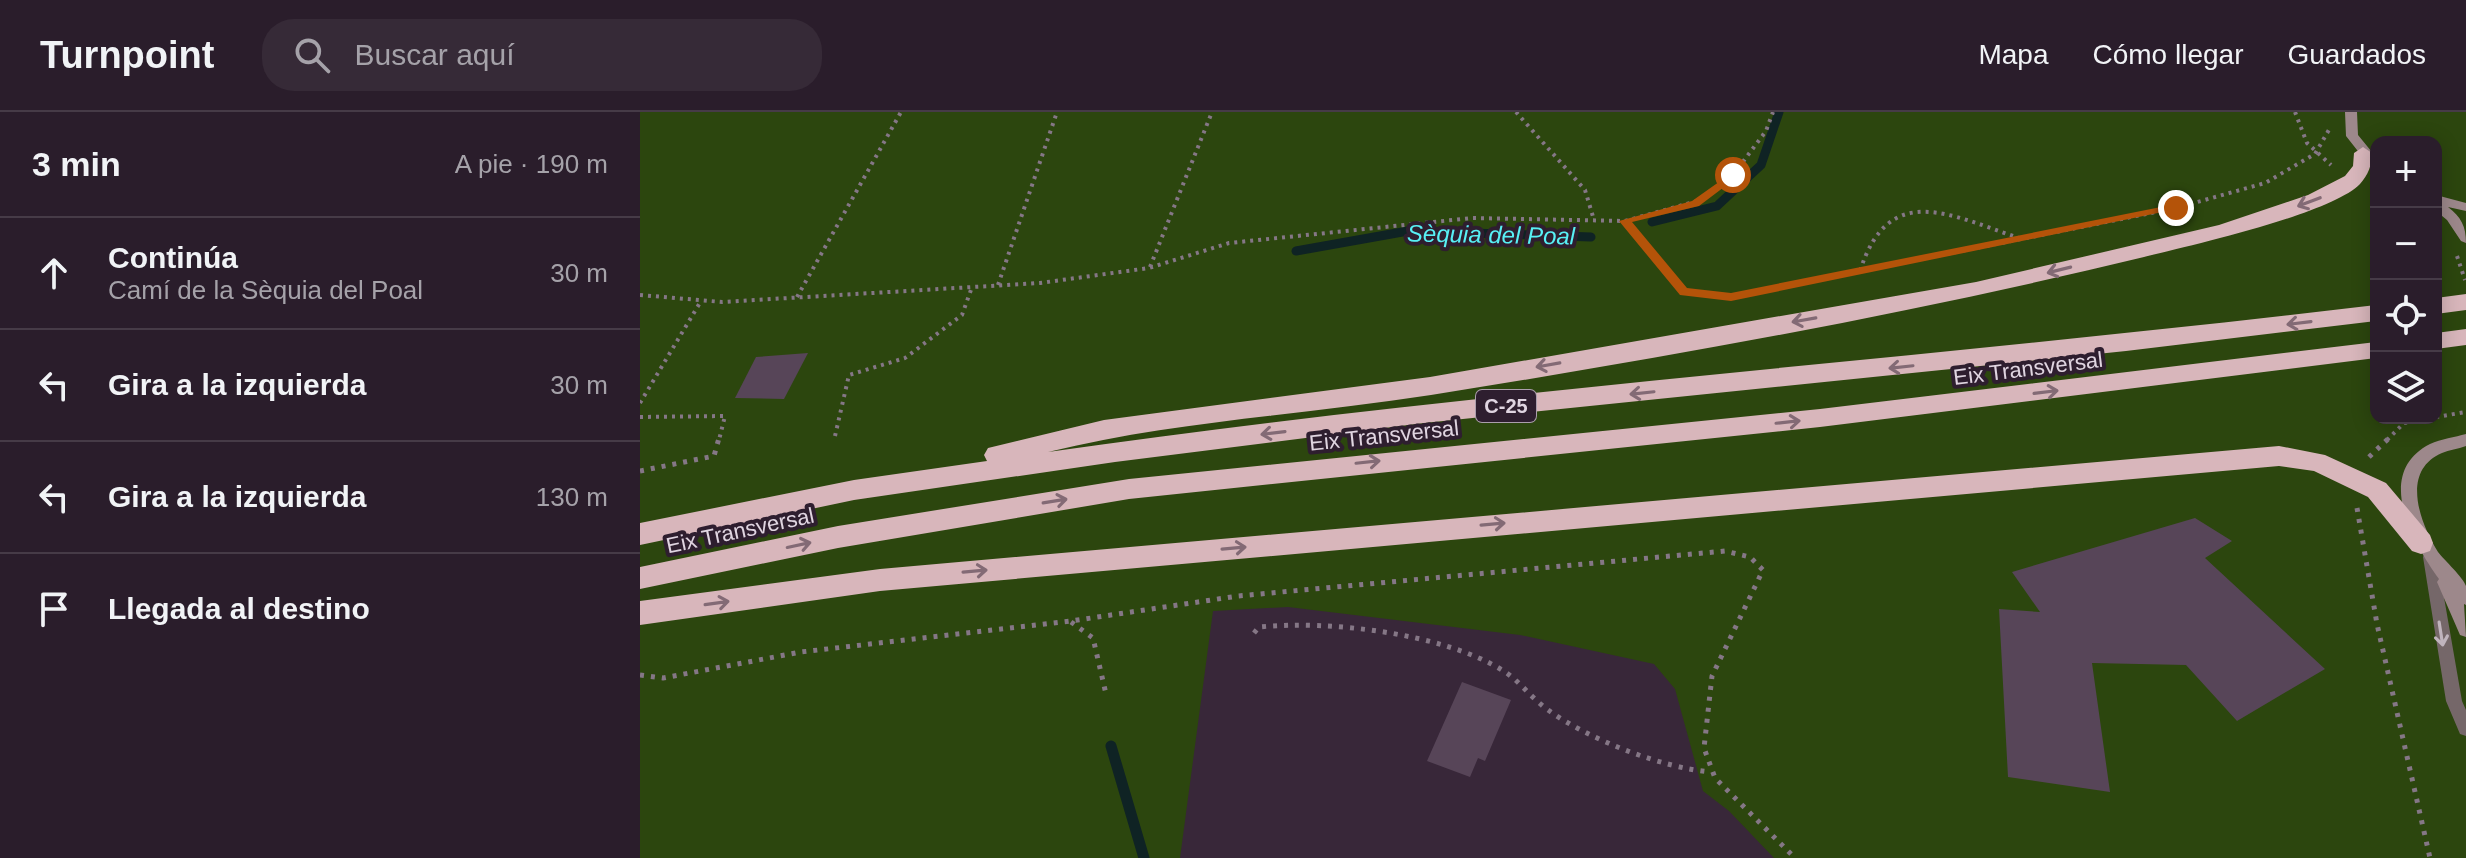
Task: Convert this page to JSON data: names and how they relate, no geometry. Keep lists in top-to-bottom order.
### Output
{
  "streets": {
    "highway": ["Eix Transversal", "C-25"]
  },
  "water": ["Sèquia del Poal"],
  "page": {
    "header": "Turnpoint",
    "search": "Buscar aquí",
    "nav": ["Mapa", "Cómo llegar", "Guardados"],
    "heading": ["3 min", "A pie · 190 m"],
    "map_buttons": ["+", "−"],
    "list": [
      ["Continúa", "Camí de la Sèquia del Poal", "30 m"],
      ["Gira a la izquierda", "30 m"],
      ["Gira a la izquierda", "130 m"],
      "Llegada al destino"
    ]
  }
}
